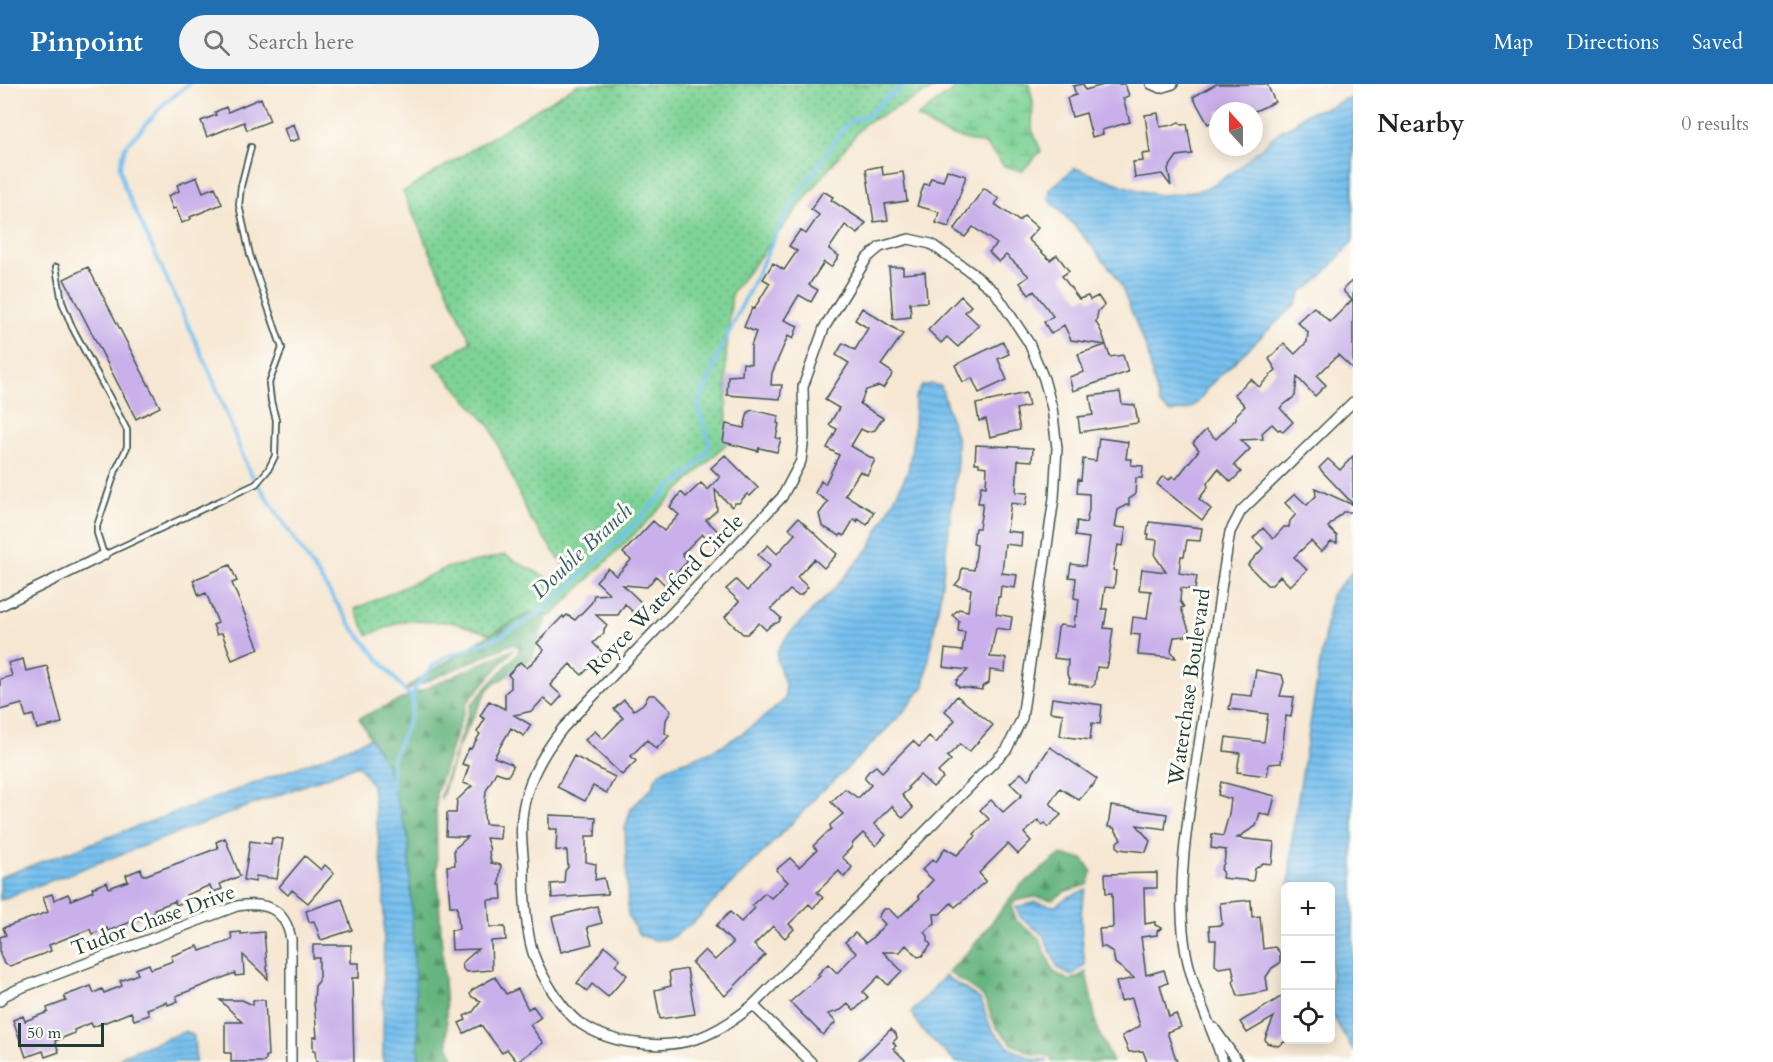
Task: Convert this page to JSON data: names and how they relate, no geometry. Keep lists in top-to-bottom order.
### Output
{
  "streets": {
    "street": ["Royce Waterford Circle", "Waterchase Boulevard", "Tudor Chase Drive"]
  },
  "water": ["Double Branch"],
  "scale_bar": "50 m",
  "north": "top",
  "page": {
    "header": "Pinpoint",
    "search": "Search here",
    "nav": ["Map", "Directions", "Saved"],
    "heading": ["Nearby", "0 results"],
    "map_buttons": ["+", "−"],
    "scale": "50 m"
  }
}
